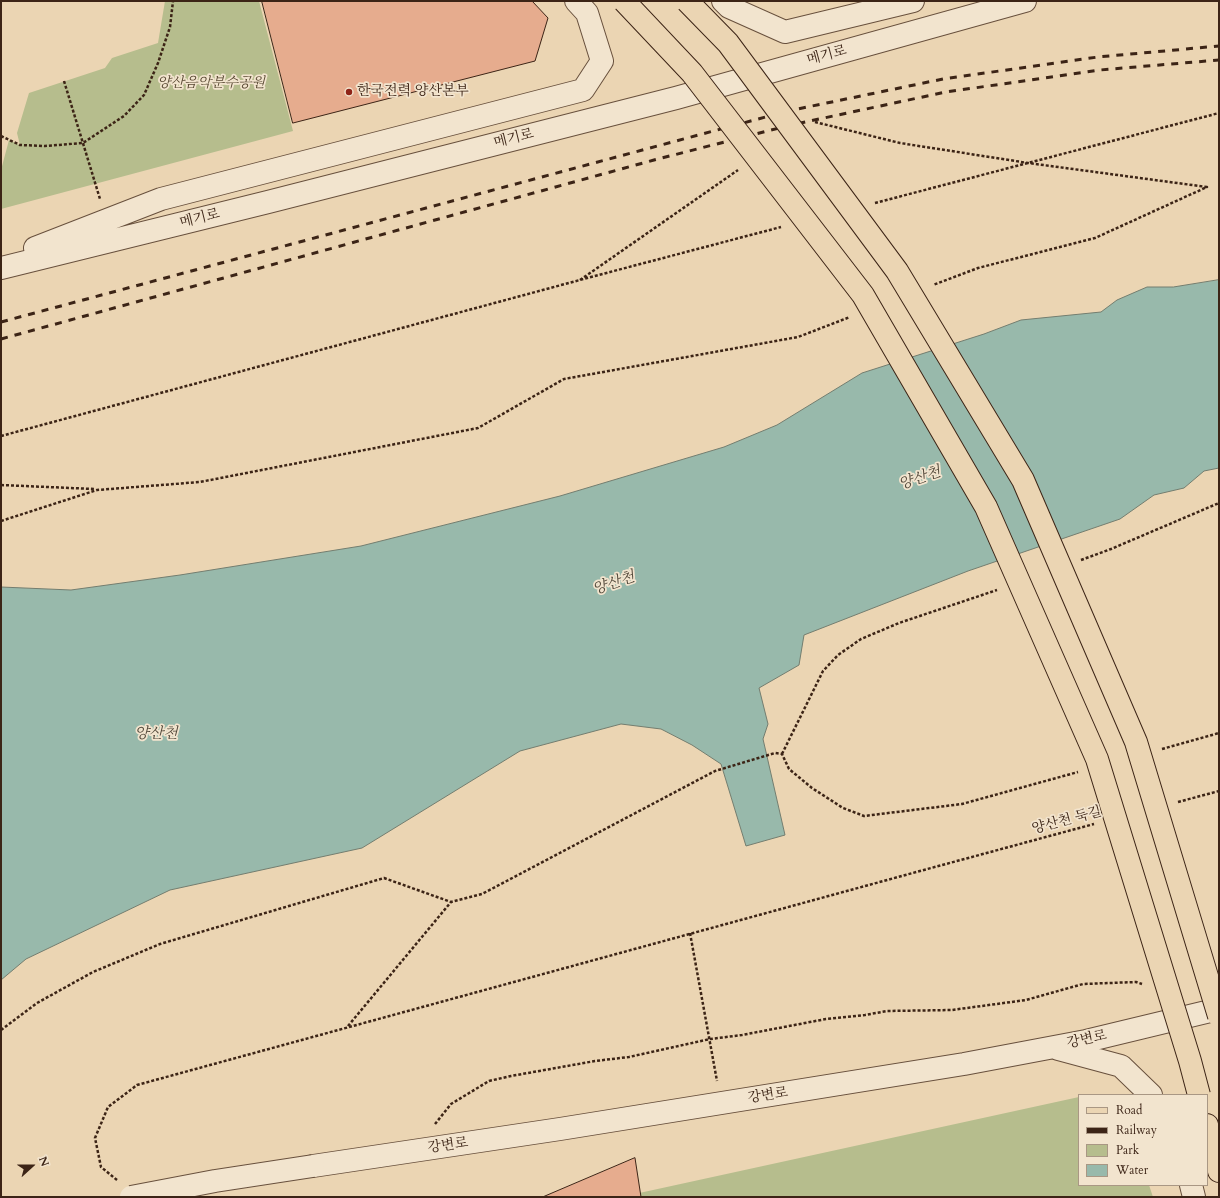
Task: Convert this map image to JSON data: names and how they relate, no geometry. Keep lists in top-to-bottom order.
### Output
{
  "streets": {
    "street": ["메기로", "강변로"],
    "path": ["양산천 둑길"]
  },
  "crossings": [
    ["양산천 둑길", "강변로"]
  ],
  "water": ["양산천"],
  "parks": ["양산음악분수공원"],
  "places": ["한국전력 양산본부"],
  "legend": [
    "Road",
    "Railway",
    "Park",
    "Water"
  ],
  "north": "right"
}
